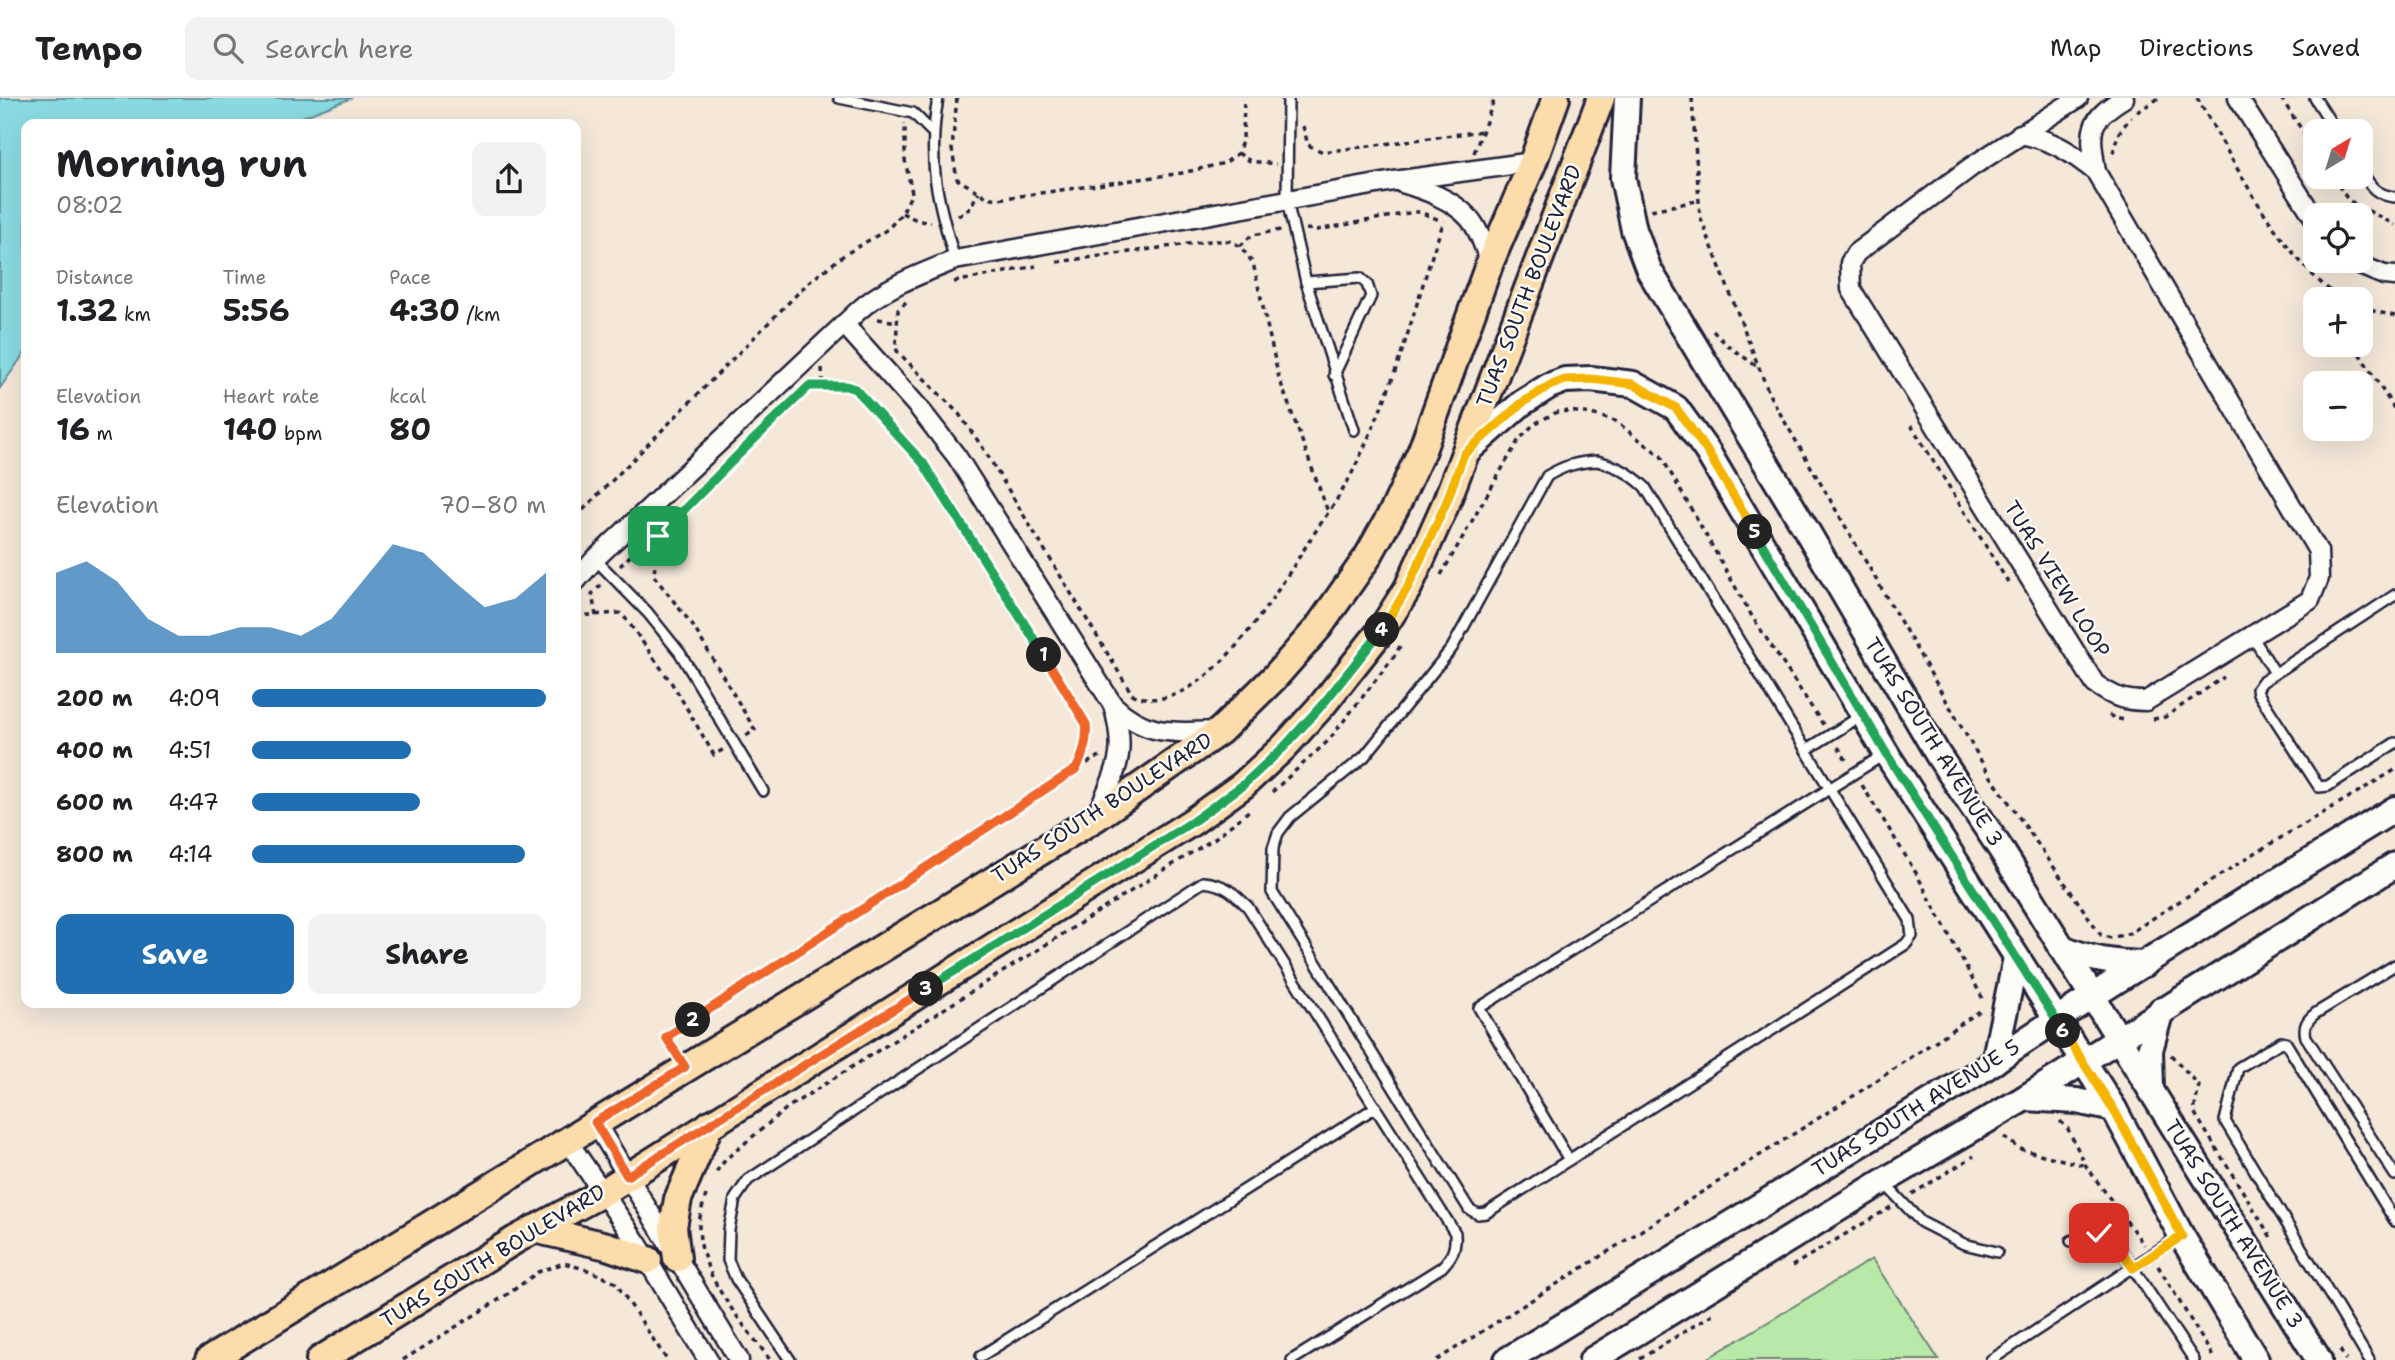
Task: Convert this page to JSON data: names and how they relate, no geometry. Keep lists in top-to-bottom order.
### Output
{
  "streets": {
    "main road": ["TUAS SOUTH BOULEVARD"],
    "street": ["TUAS VIEW LOOP", "TUAS SOUTH AVENUE 3", "TUAS SOUTH AVENUE 5"]
  },
  "crossings": [
    ["TUAS SOUTH BOULEVARD", "TUAS SOUTH AVENUE 3"],
    ["TUAS SOUTH AVENUE 3", "TUAS SOUTH AVENUE 5"]
  ],
  "north": "top right",
  "page": {
    "header": "Tempo",
    "search": "Search here",
    "nav": ["Map", "Directions", "Saved"],
    "map_buttons": ["+", "−"],
    "heading": ["Morning run", "08:02"],
    "stats": [
      ["Distance", "1.32 km"],
      ["Time", "5:56"],
      ["Pace", "4:30 /km"],
      ["Elevation", "16 m"],
      ["Heart rate", "140 bpm"],
      ["kcal", "80"]
    ],
    "chart": ["Elevation", "70–80 m"],
    "pins": [
      "5",
      "4",
      "1",
      "3",
      "2",
      "6"
    ],
    "list": [
      {
        "name": "200 m",
        "note": "4:09"
      },
      {
        "name": "400 m",
        "note": "4:51"
      },
      {
        "name": "600 m",
        "note": "4:47"
      },
      {
        "name": "800 m",
        "note": "4:14"
      }
    ],
    "buttons": ["Save", "Share"]
  }
}
